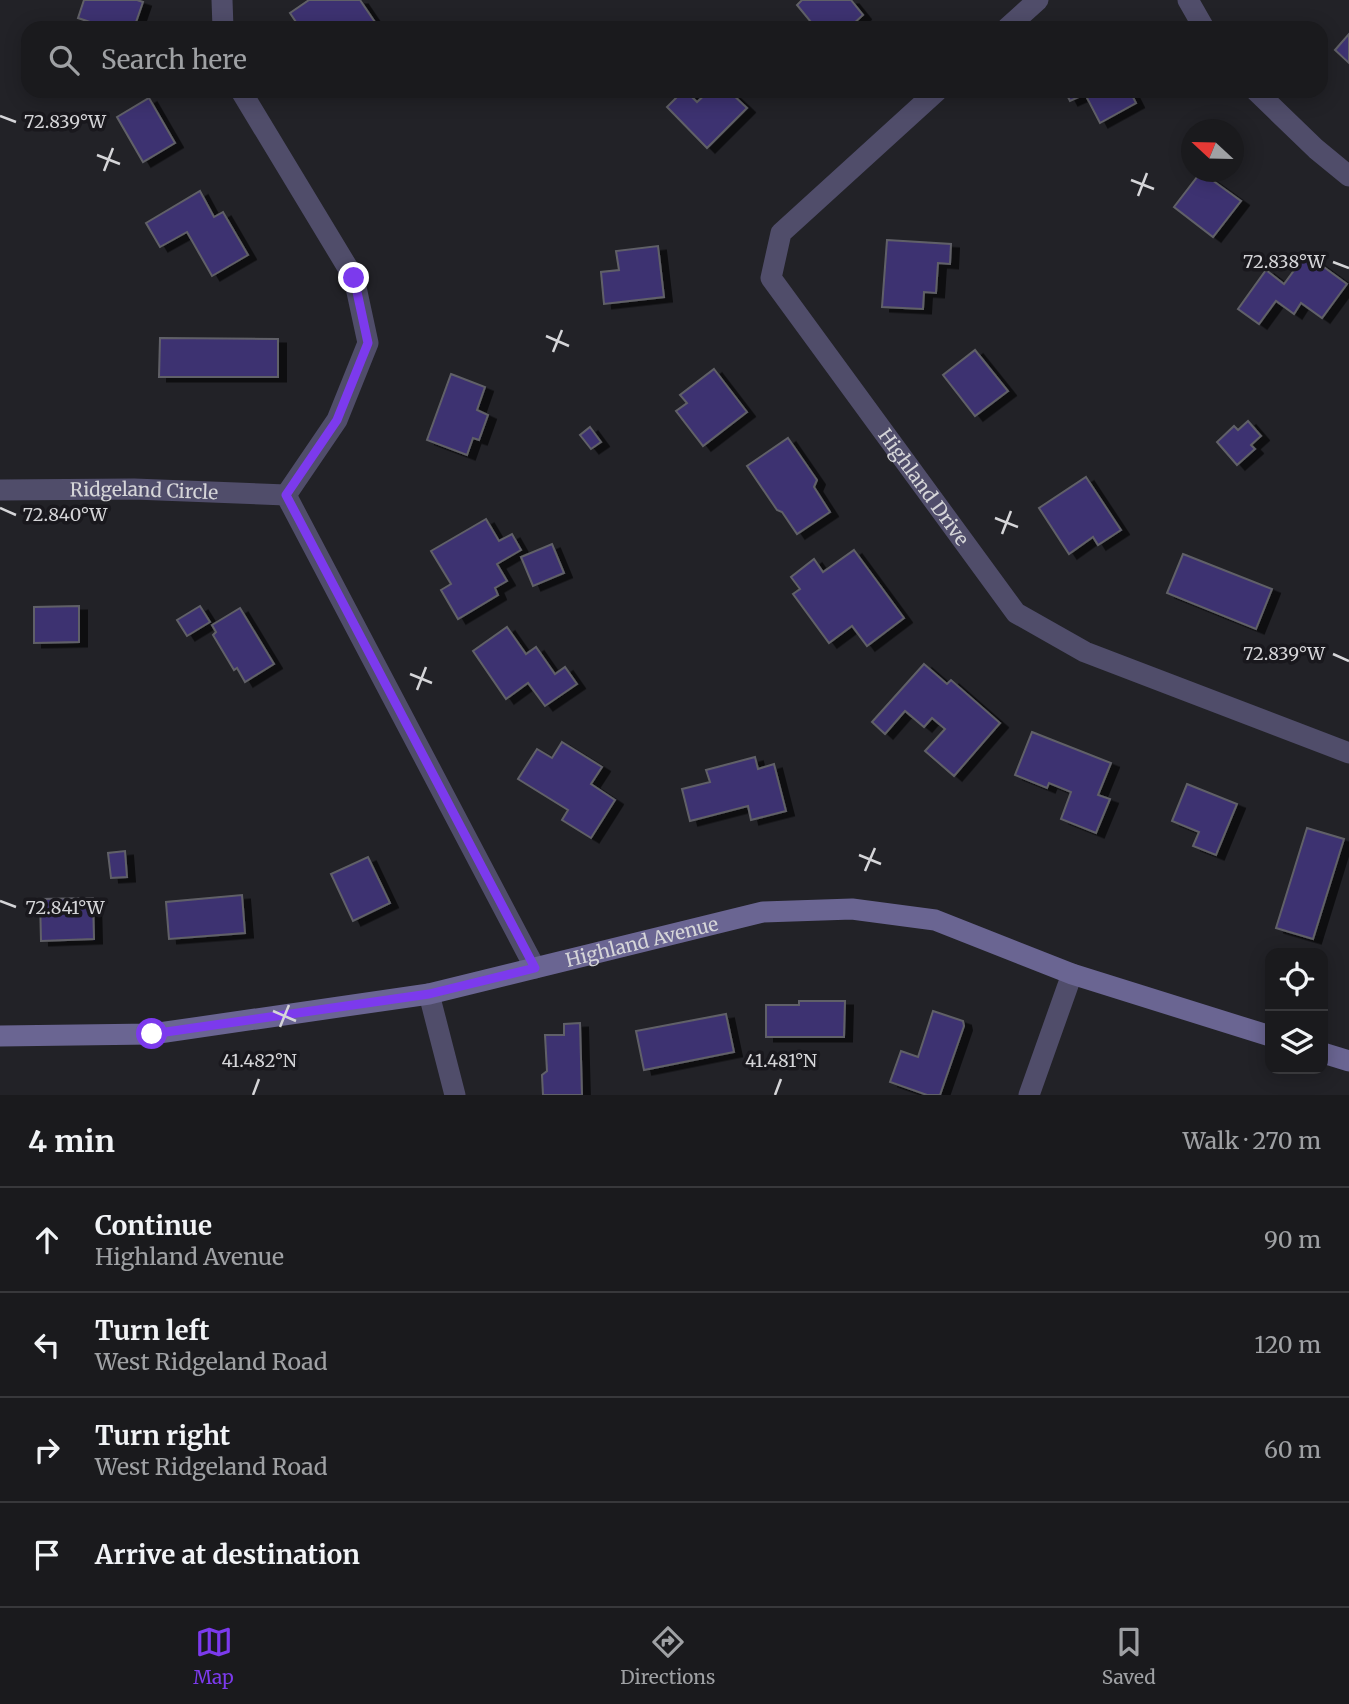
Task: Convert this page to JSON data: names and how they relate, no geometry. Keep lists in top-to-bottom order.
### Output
{
  "streets": {
    "street": ["Highland Drive", "Ridgeland Circle", "Highland Avenue"]
  },
  "north": "left",
  "page": {
    "search": "Search here",
    "heading": ["4 min", "Walk · 270 m"],
    "list": [
      ["Continue", "Highland Avenue", "90 m"],
      ["Turn left", "West Ridgeland Road", "120 m"],
      ["Turn right", "West Ridgeland Road", "60 m"],
      "Arrive at destination"
    ],
    "nav": ["Map", "Directions", "Saved"]
  },
  "coordinates": [
    "72.839°W",
    "72.838°W",
    "72.840°W",
    "72.841°W",
    "41.482°N",
    "41.481°N"
  ]
}
